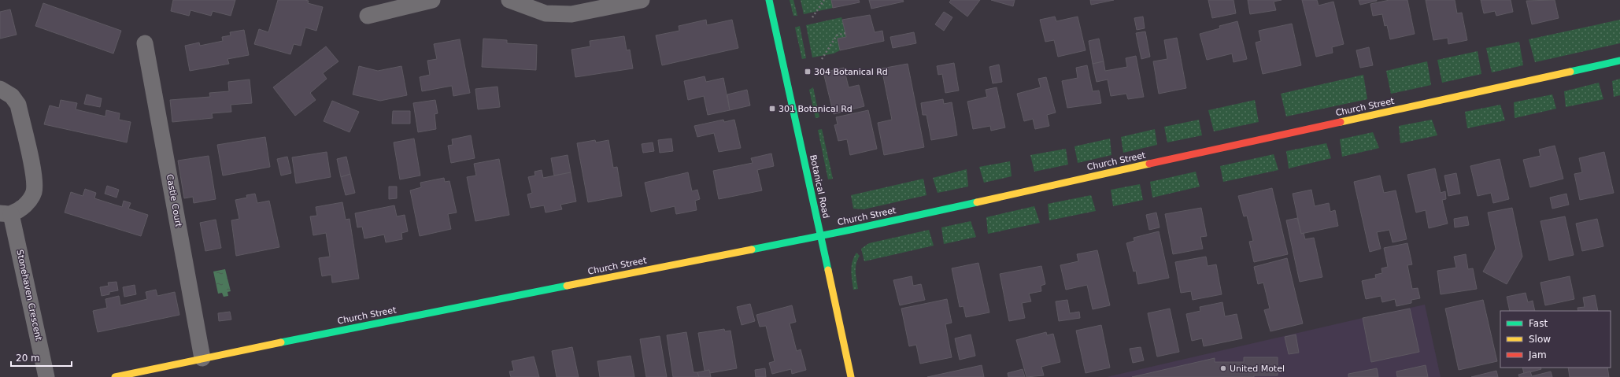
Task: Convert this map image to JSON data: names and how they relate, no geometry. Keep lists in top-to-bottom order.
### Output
{
  "streets": {
    "street": [
      "Church Street",
      "Botanical Road",
      "Castle Court",
      "Stonehaven Crescent"
    ]
  },
  "crossings": [
    ["Church Street", "Botanical Road"],
    ["Church Street", "Castle Court"]
  ],
  "places": {
    "transit": ["304 Botanical Rd", "301 Botanical Rd"],
    "other": ["United Motel"]
  },
  "legend": ["Fast", "Slow", "Jam"],
  "scale_bar": "20 m"
}
